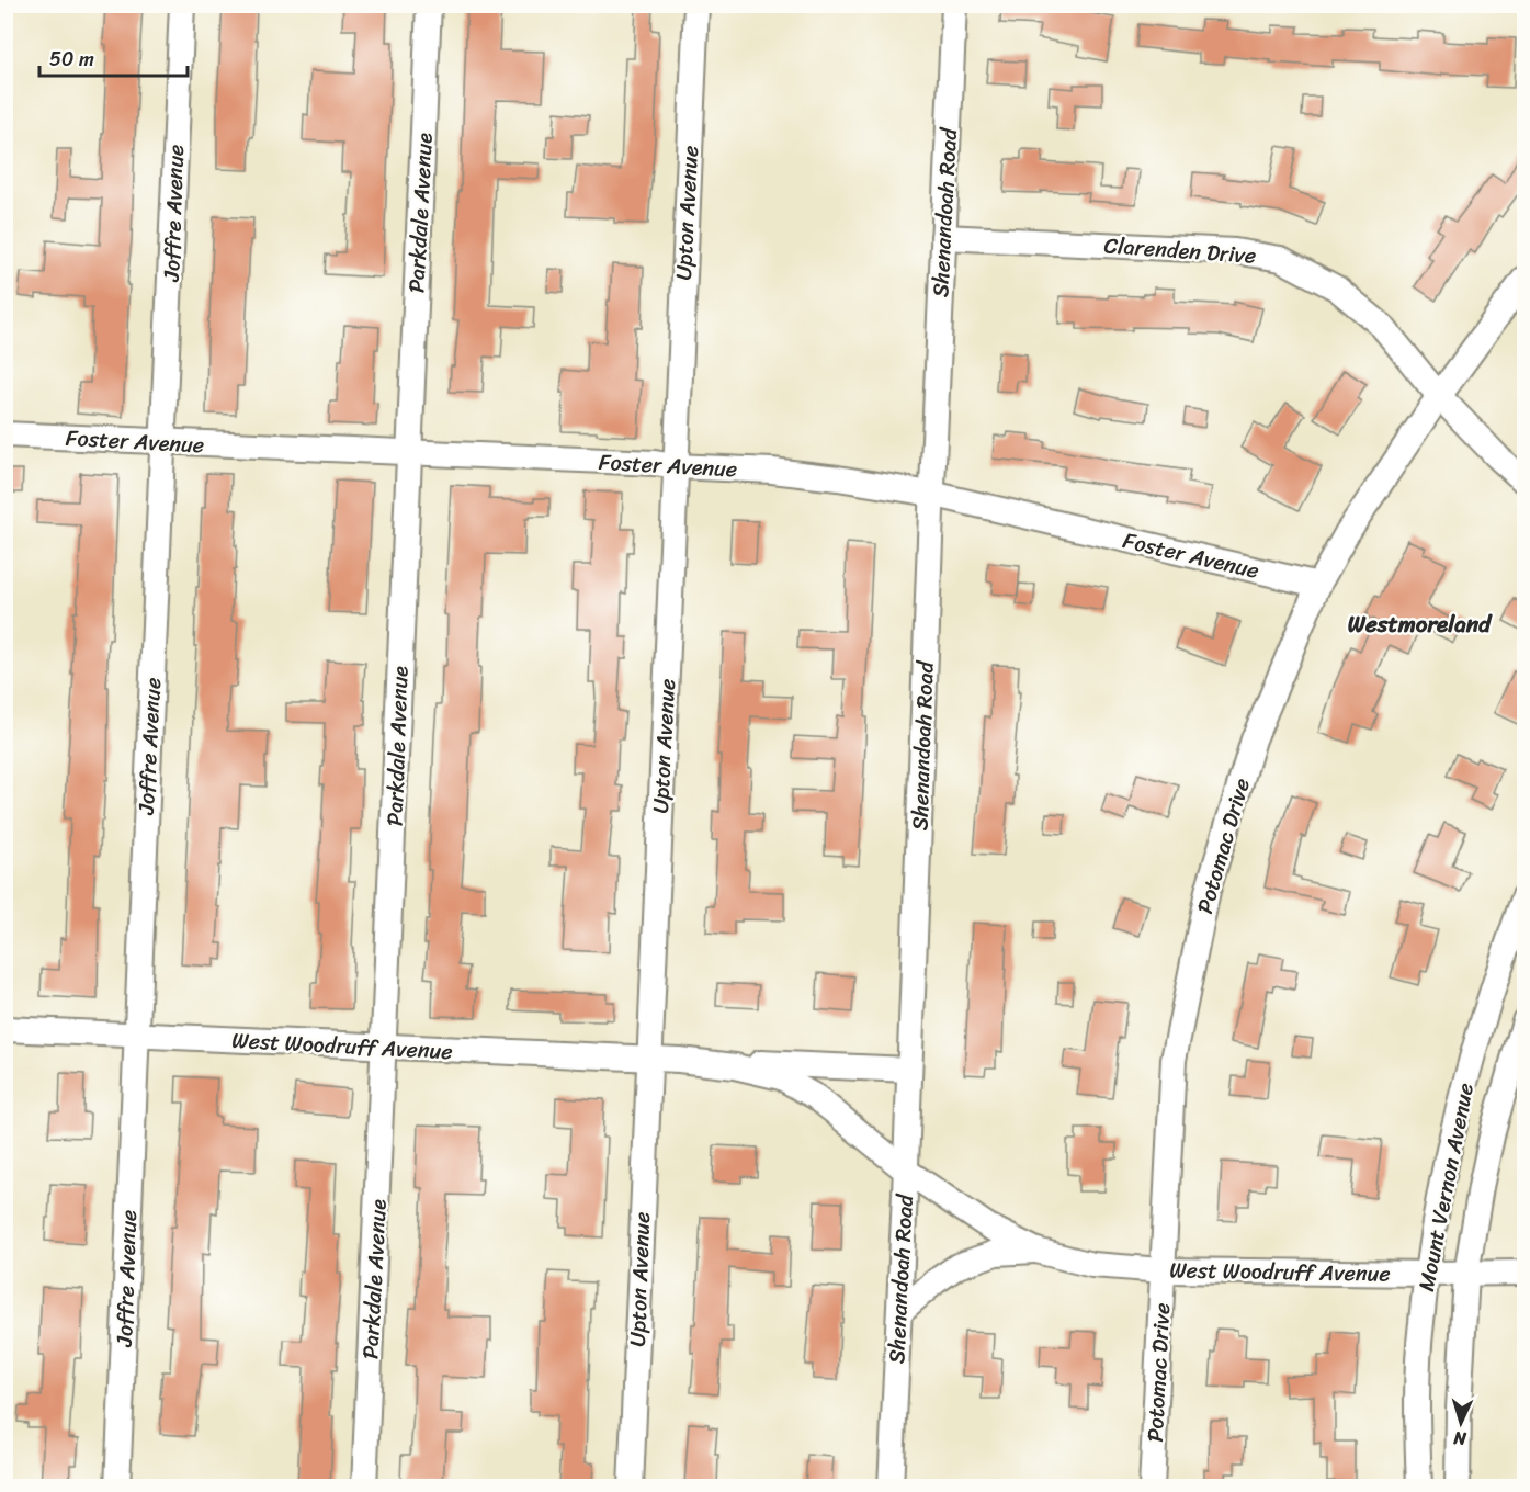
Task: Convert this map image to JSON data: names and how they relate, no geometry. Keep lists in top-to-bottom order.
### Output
{
  "streets": {
    "street": [
      "Joffre Avenue",
      "Parkdale Avenue",
      "Upton Avenue",
      "Shenandoah Road",
      "Clarenden Drive",
      "Foster Avenue",
      "Potomac Drive",
      "West Woodruff Avenue",
      "Mount Vernon Avenue"
    ]
  },
  "crossings": [
    ["Joffre Avenue", "Foster Avenue"],
    ["Joffre Avenue", "West Woodruff Avenue"],
    ["Parkdale Avenue", "Foster Avenue"],
    ["Parkdale Avenue", "West Woodruff Avenue"],
    ["Upton Avenue", "Foster Avenue"],
    ["Upton Avenue", "West Woodruff Avenue"],
    ["Shenandoah Road", "Clarenden Drive"],
    ["Shenandoah Road", "Foster Avenue"],
    ["Shenandoah Road", "West Woodruff Avenue"],
    ["Clarenden Drive", "Potomac Drive"],
    ["Foster Avenue", "Potomac Drive"],
    ["Potomac Drive", "West Woodruff Avenue"],
    ["West Woodruff Avenue", "Mount Vernon Avenue"]
  ],
  "districts": ["Westmoreland"],
  "scale_bar": "50 m",
  "north": "bottom"
}
